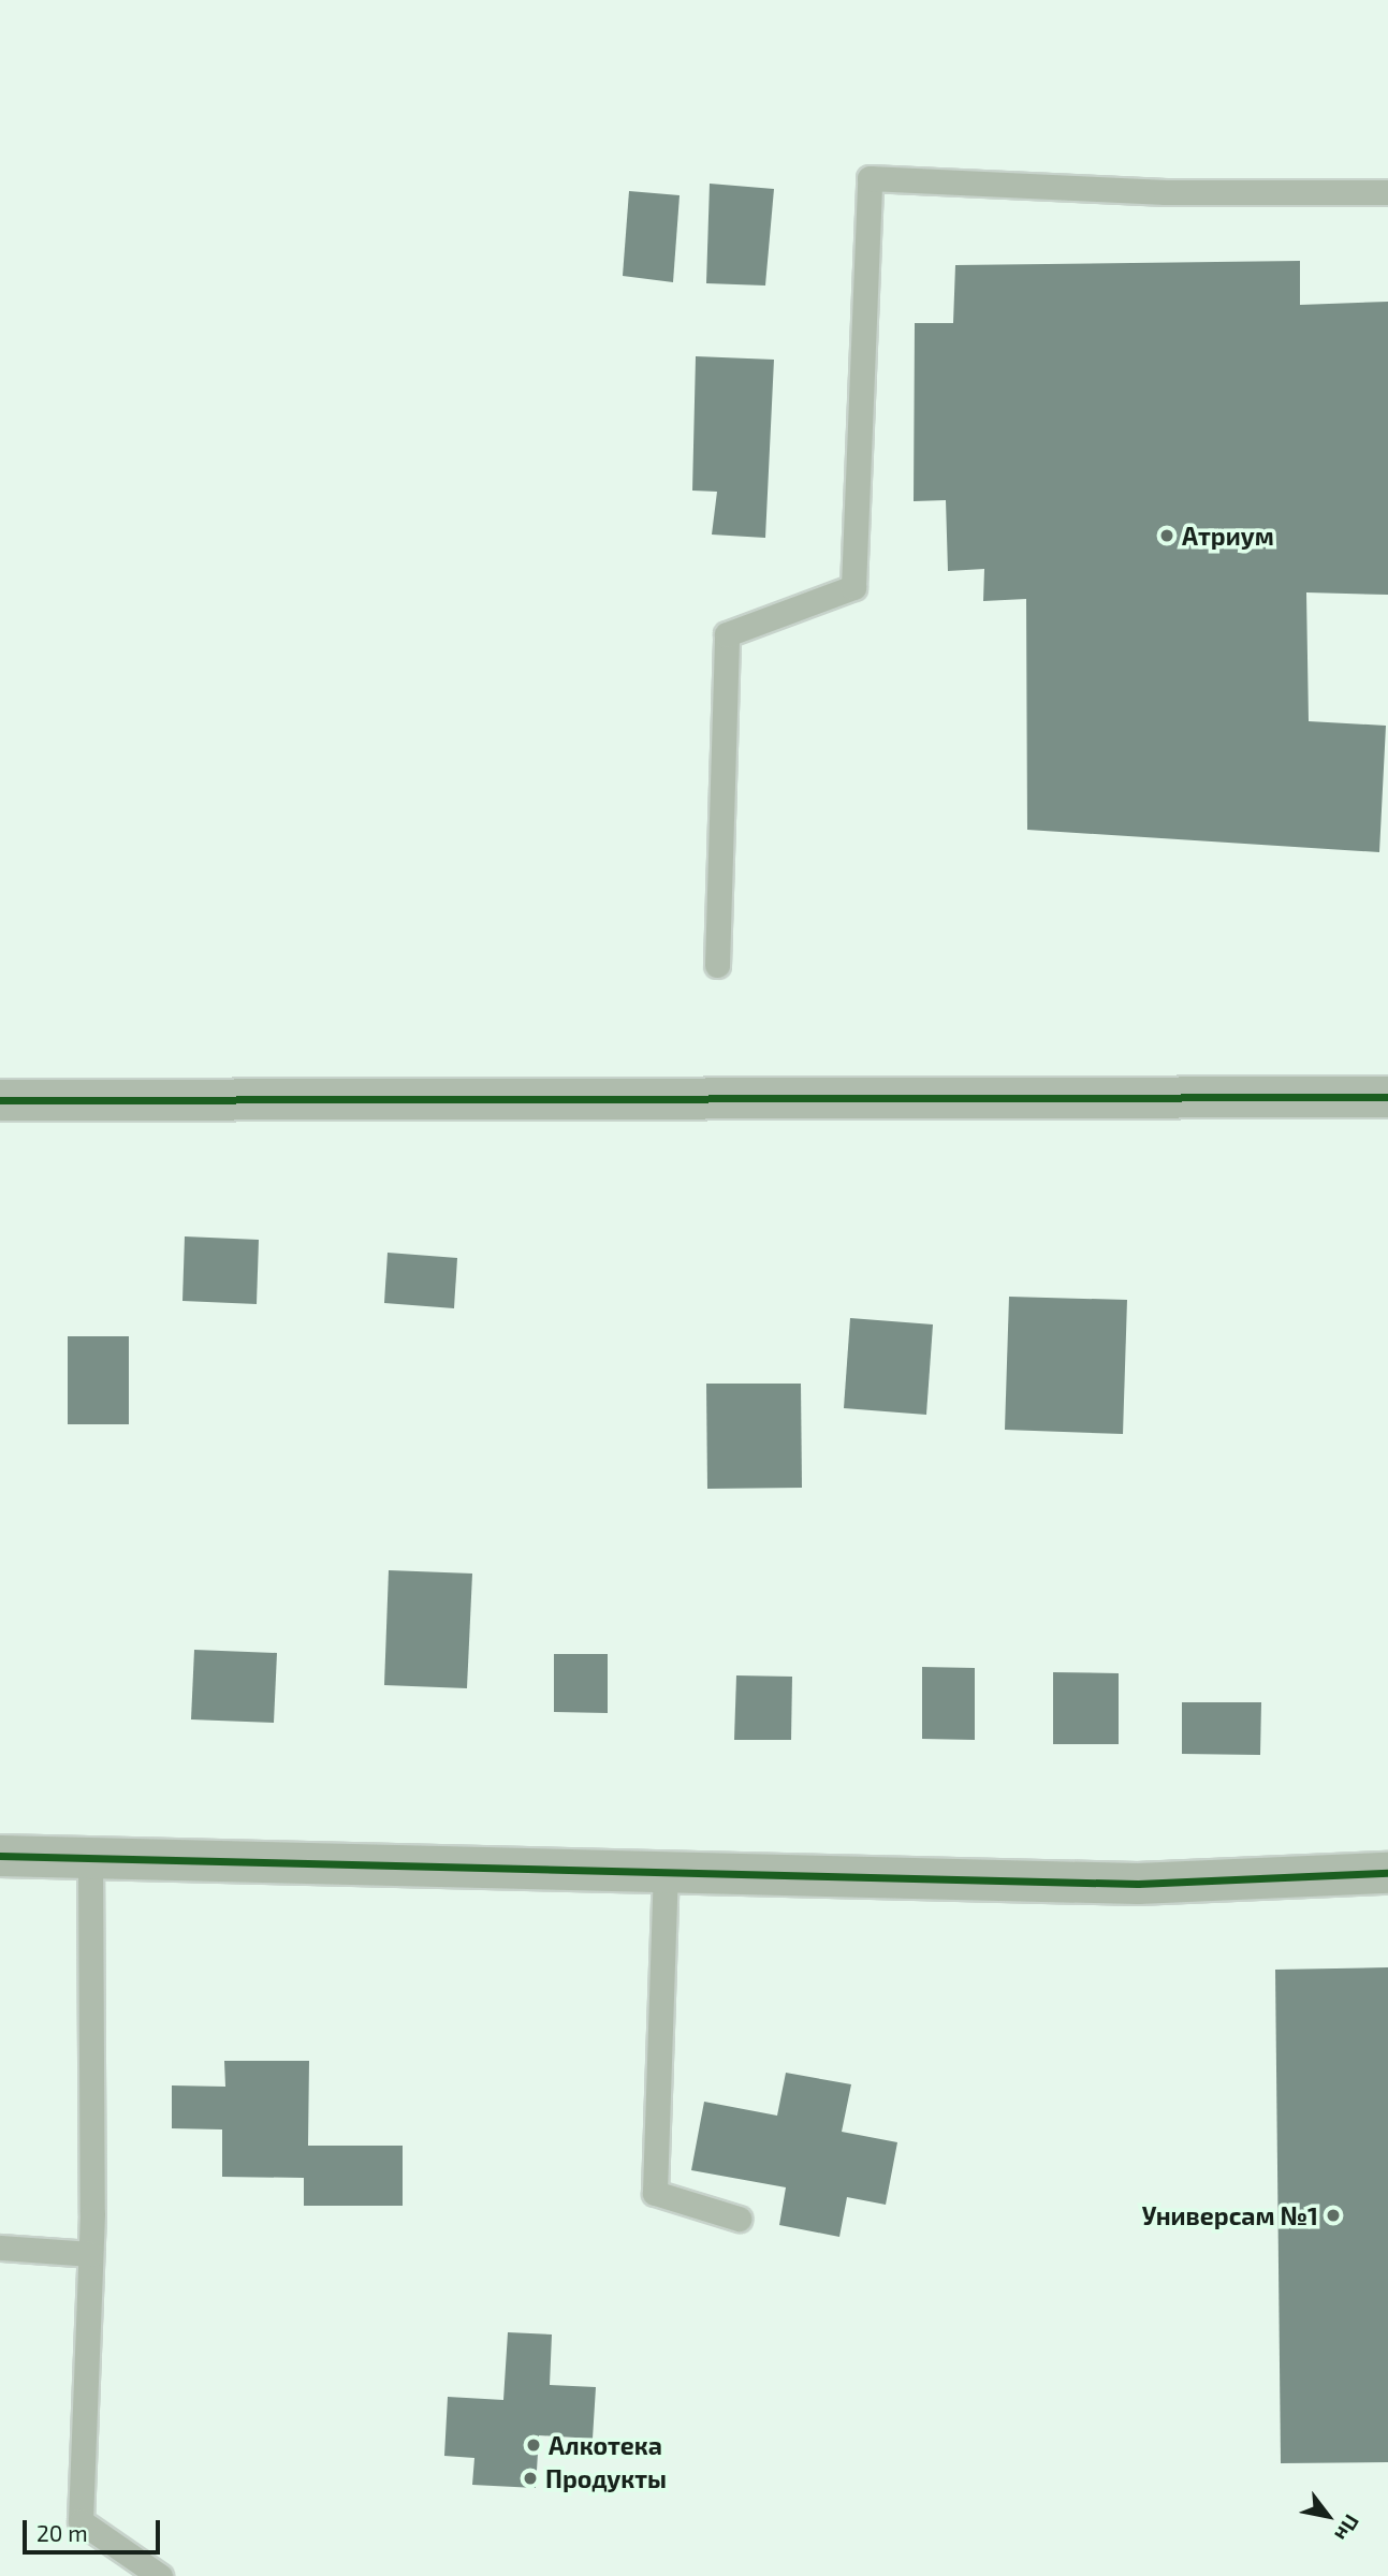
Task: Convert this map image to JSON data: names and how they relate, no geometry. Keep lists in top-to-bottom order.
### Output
{
  "places": [
    "Атриум",
    "Универсам №1",
    "Алкотека",
    "Продукты"
  ],
  "scale_bar": "20 m",
  "north": "bottom right"
}
